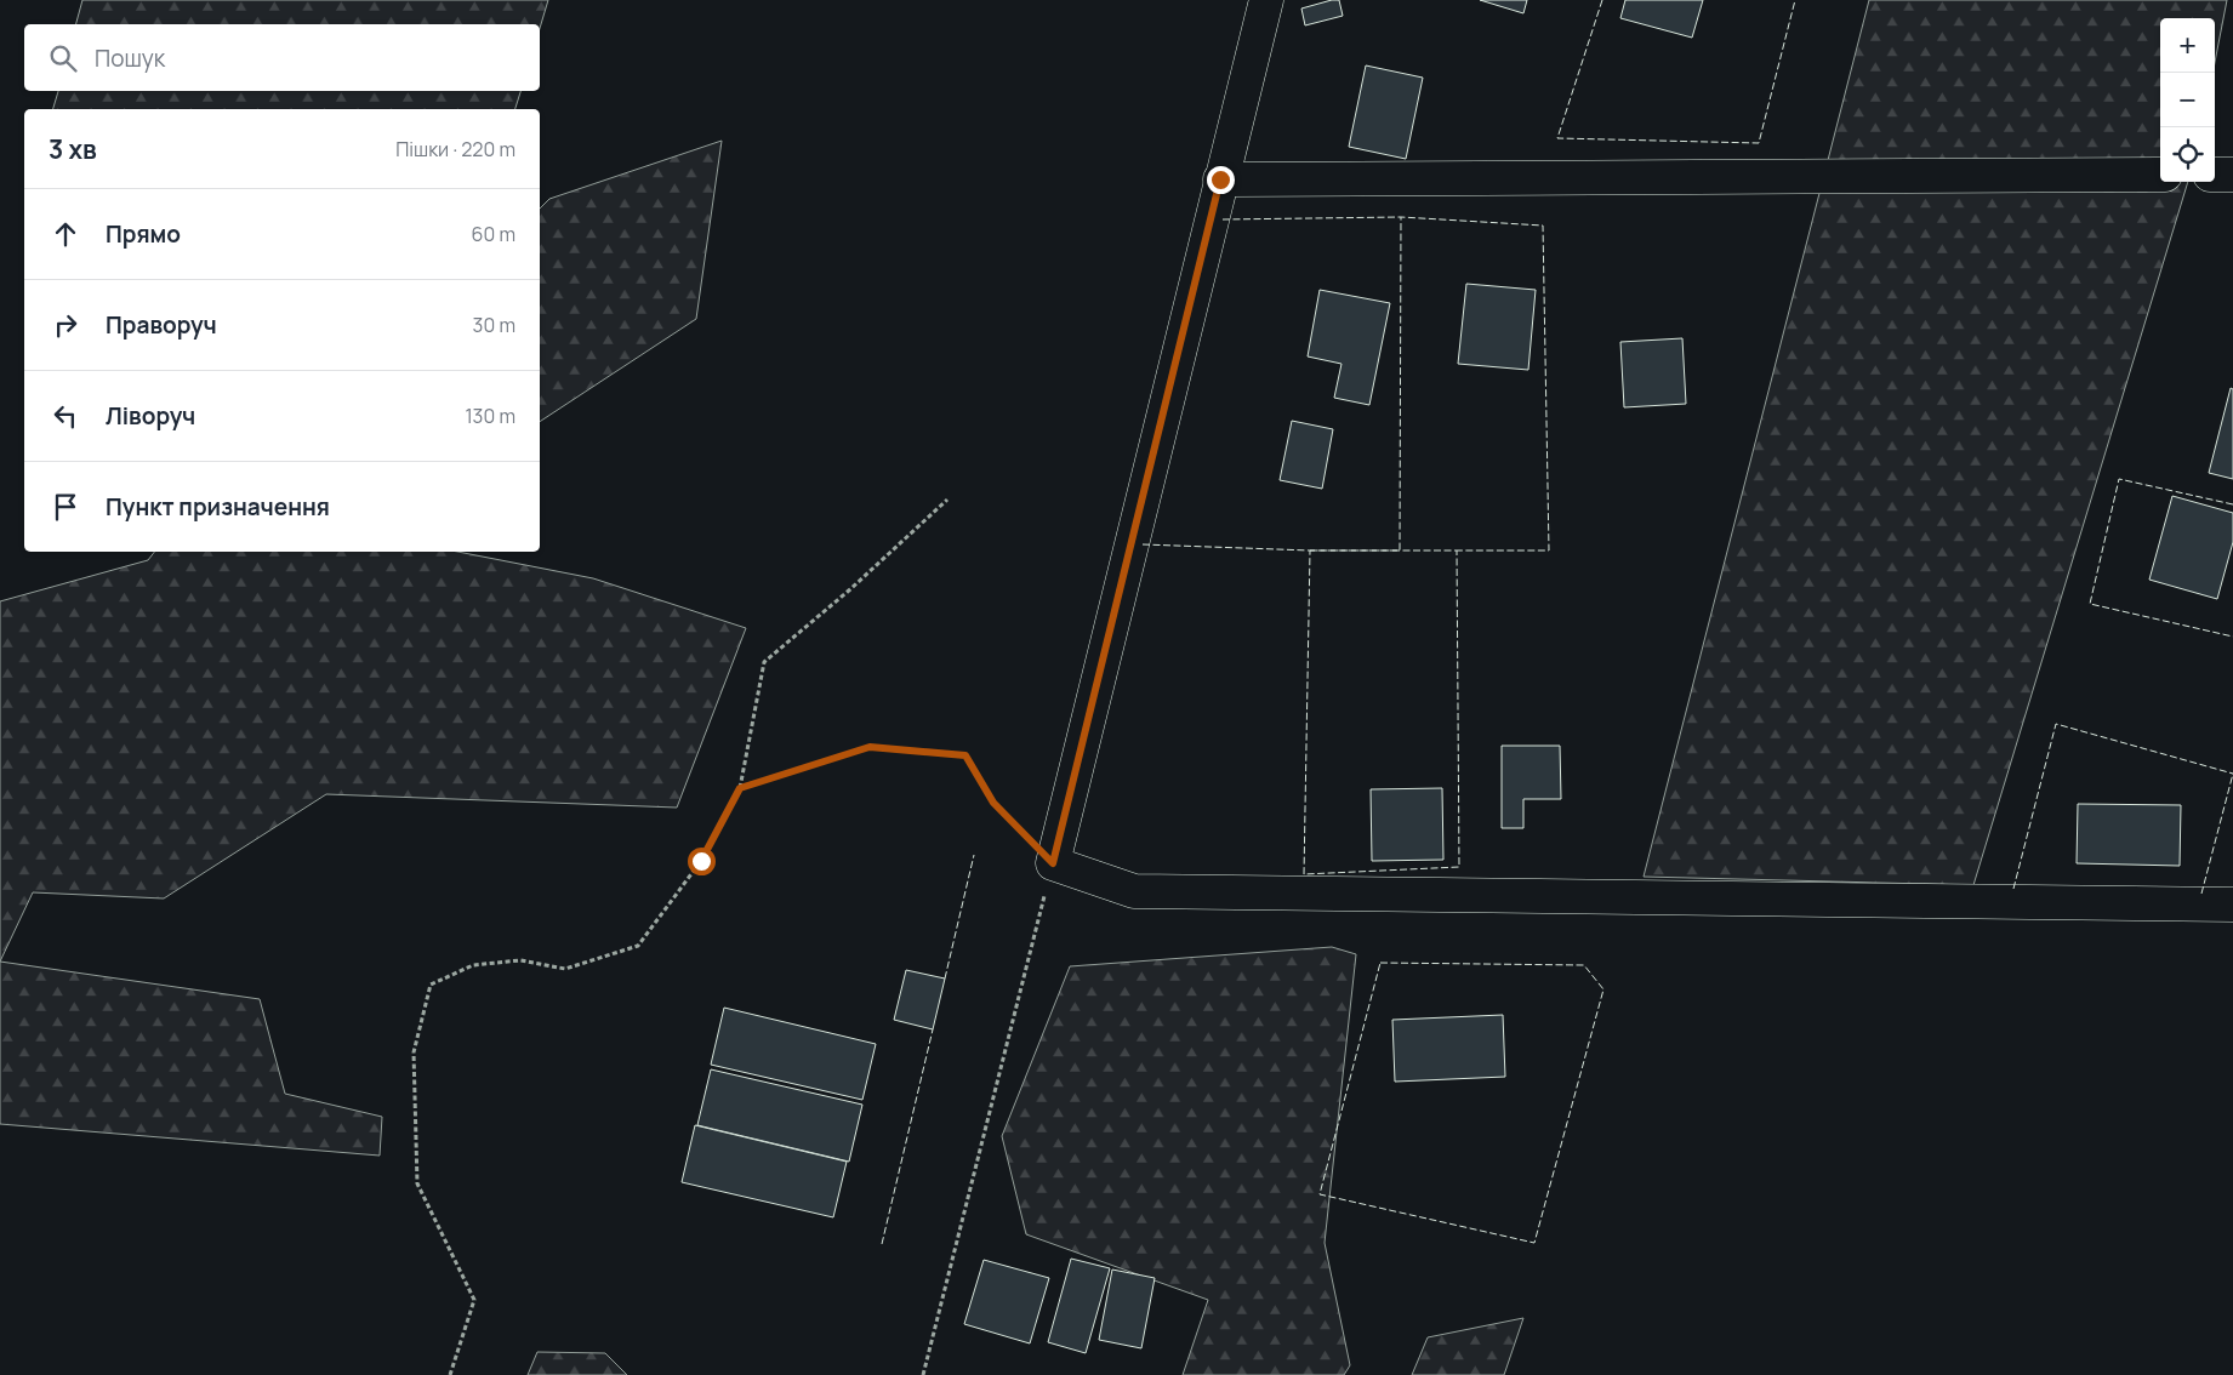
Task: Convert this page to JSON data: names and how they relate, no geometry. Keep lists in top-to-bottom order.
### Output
{
  "page": {
    "map_buttons": ["+", "−"],
    "search": "Пошук",
    "heading": ["3 хв", "Пішки · 220 m"],
    "list": [
      ["Прямо", "60 m"],
      ["Праворуч", "30 m"],
      ["Ліворуч", "130 m"],
      "Пункт призначення"
    ]
  }
}
